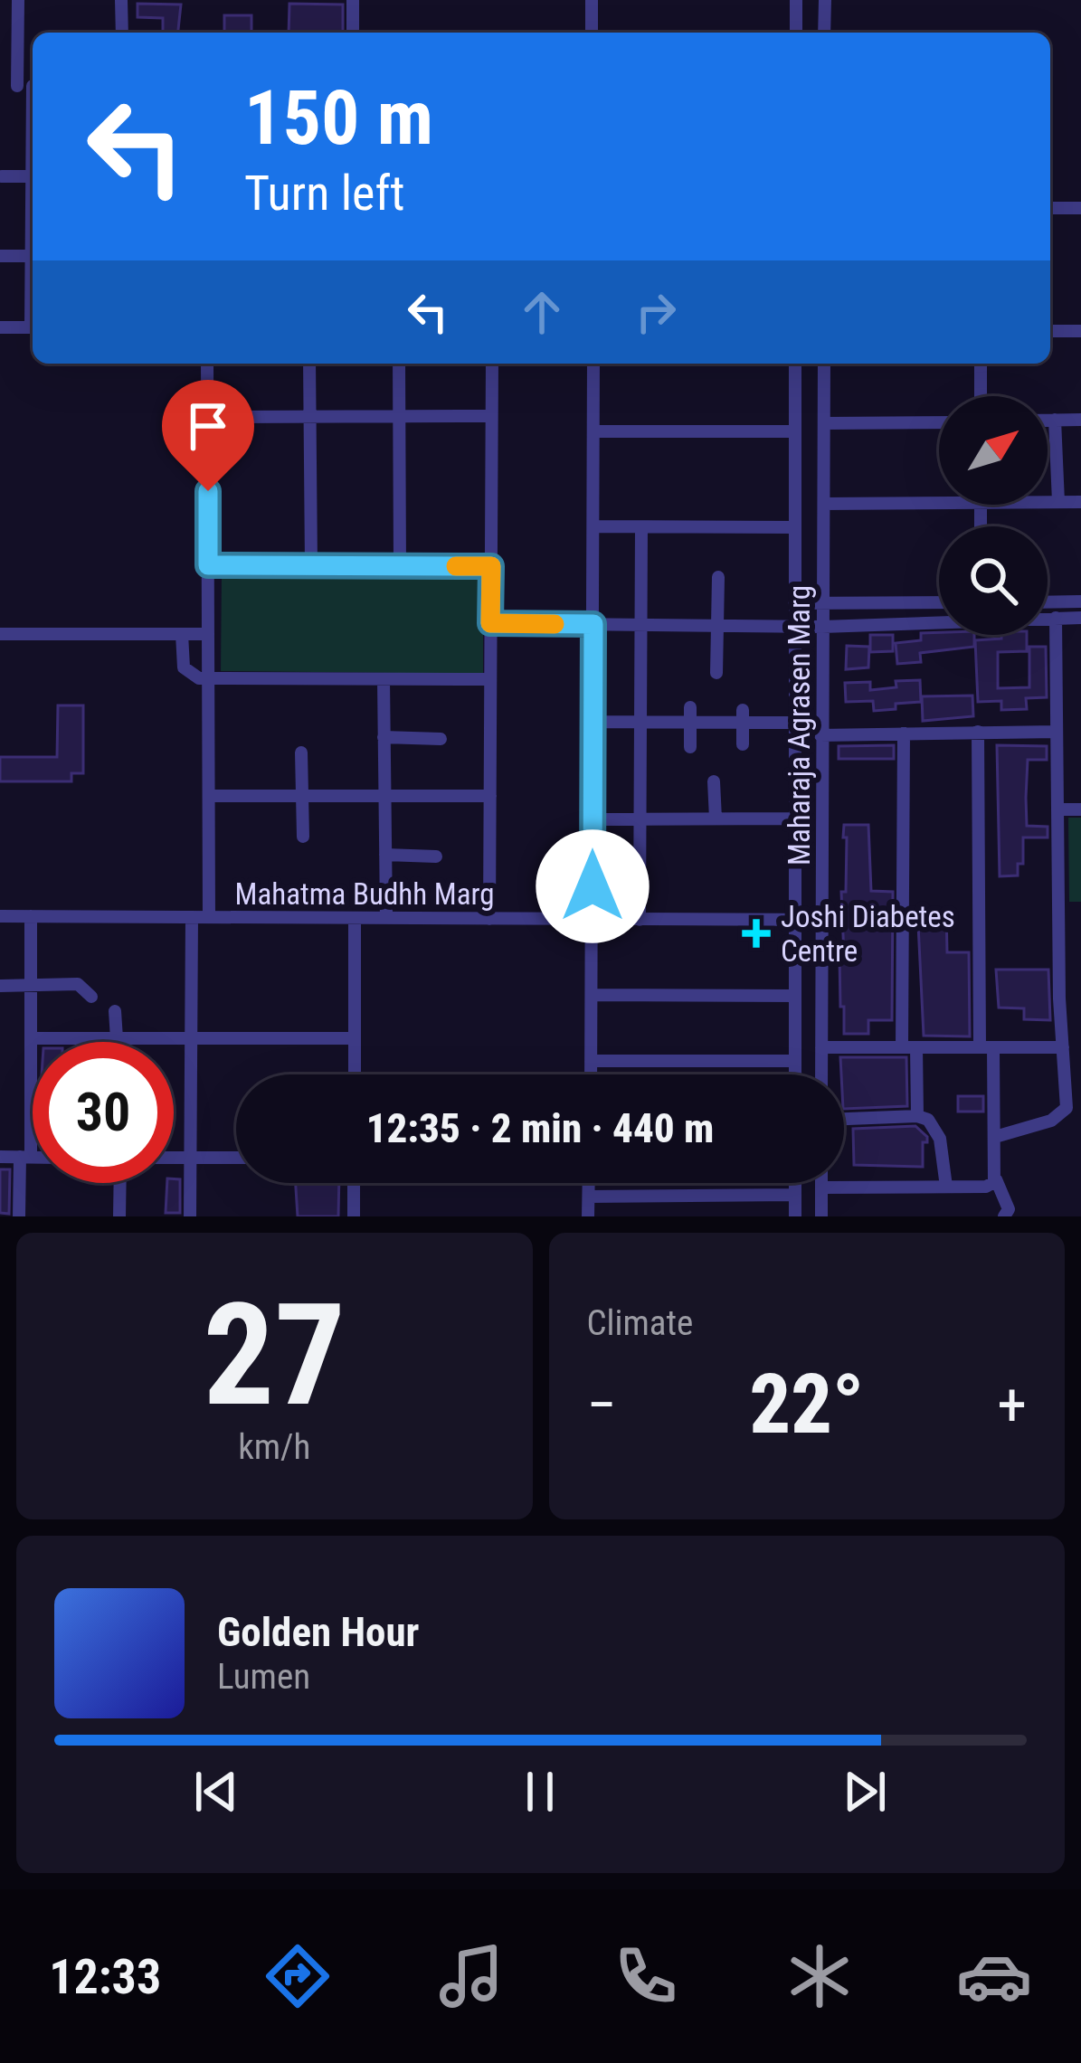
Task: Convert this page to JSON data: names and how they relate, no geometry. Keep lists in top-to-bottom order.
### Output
{
  "streets": {
    "street": ["Maharaja Agrasen Marg", "Mahatma Budhh Marg"]
  },
  "crossings": [
    ["Maharaja Agrasen Marg", "Mahatma Budhh Marg"]
  ],
  "places": {
    "health": ["Joshi Diabetes Centre"]
  },
  "north": "top right",
  "page": {
    "turn": ["150 m", "Turn left"],
    "limit": "30",
    "trip": "12:35 · 2 min · 440 m",
    "tile": [
      ["27", "km/h"],
      "Climate"
    ],
    "heat": ["−", "22°", "+"],
    "song": ["Golden Hour", "Lumen"],
    "tabs": "12:33"
  }
}
